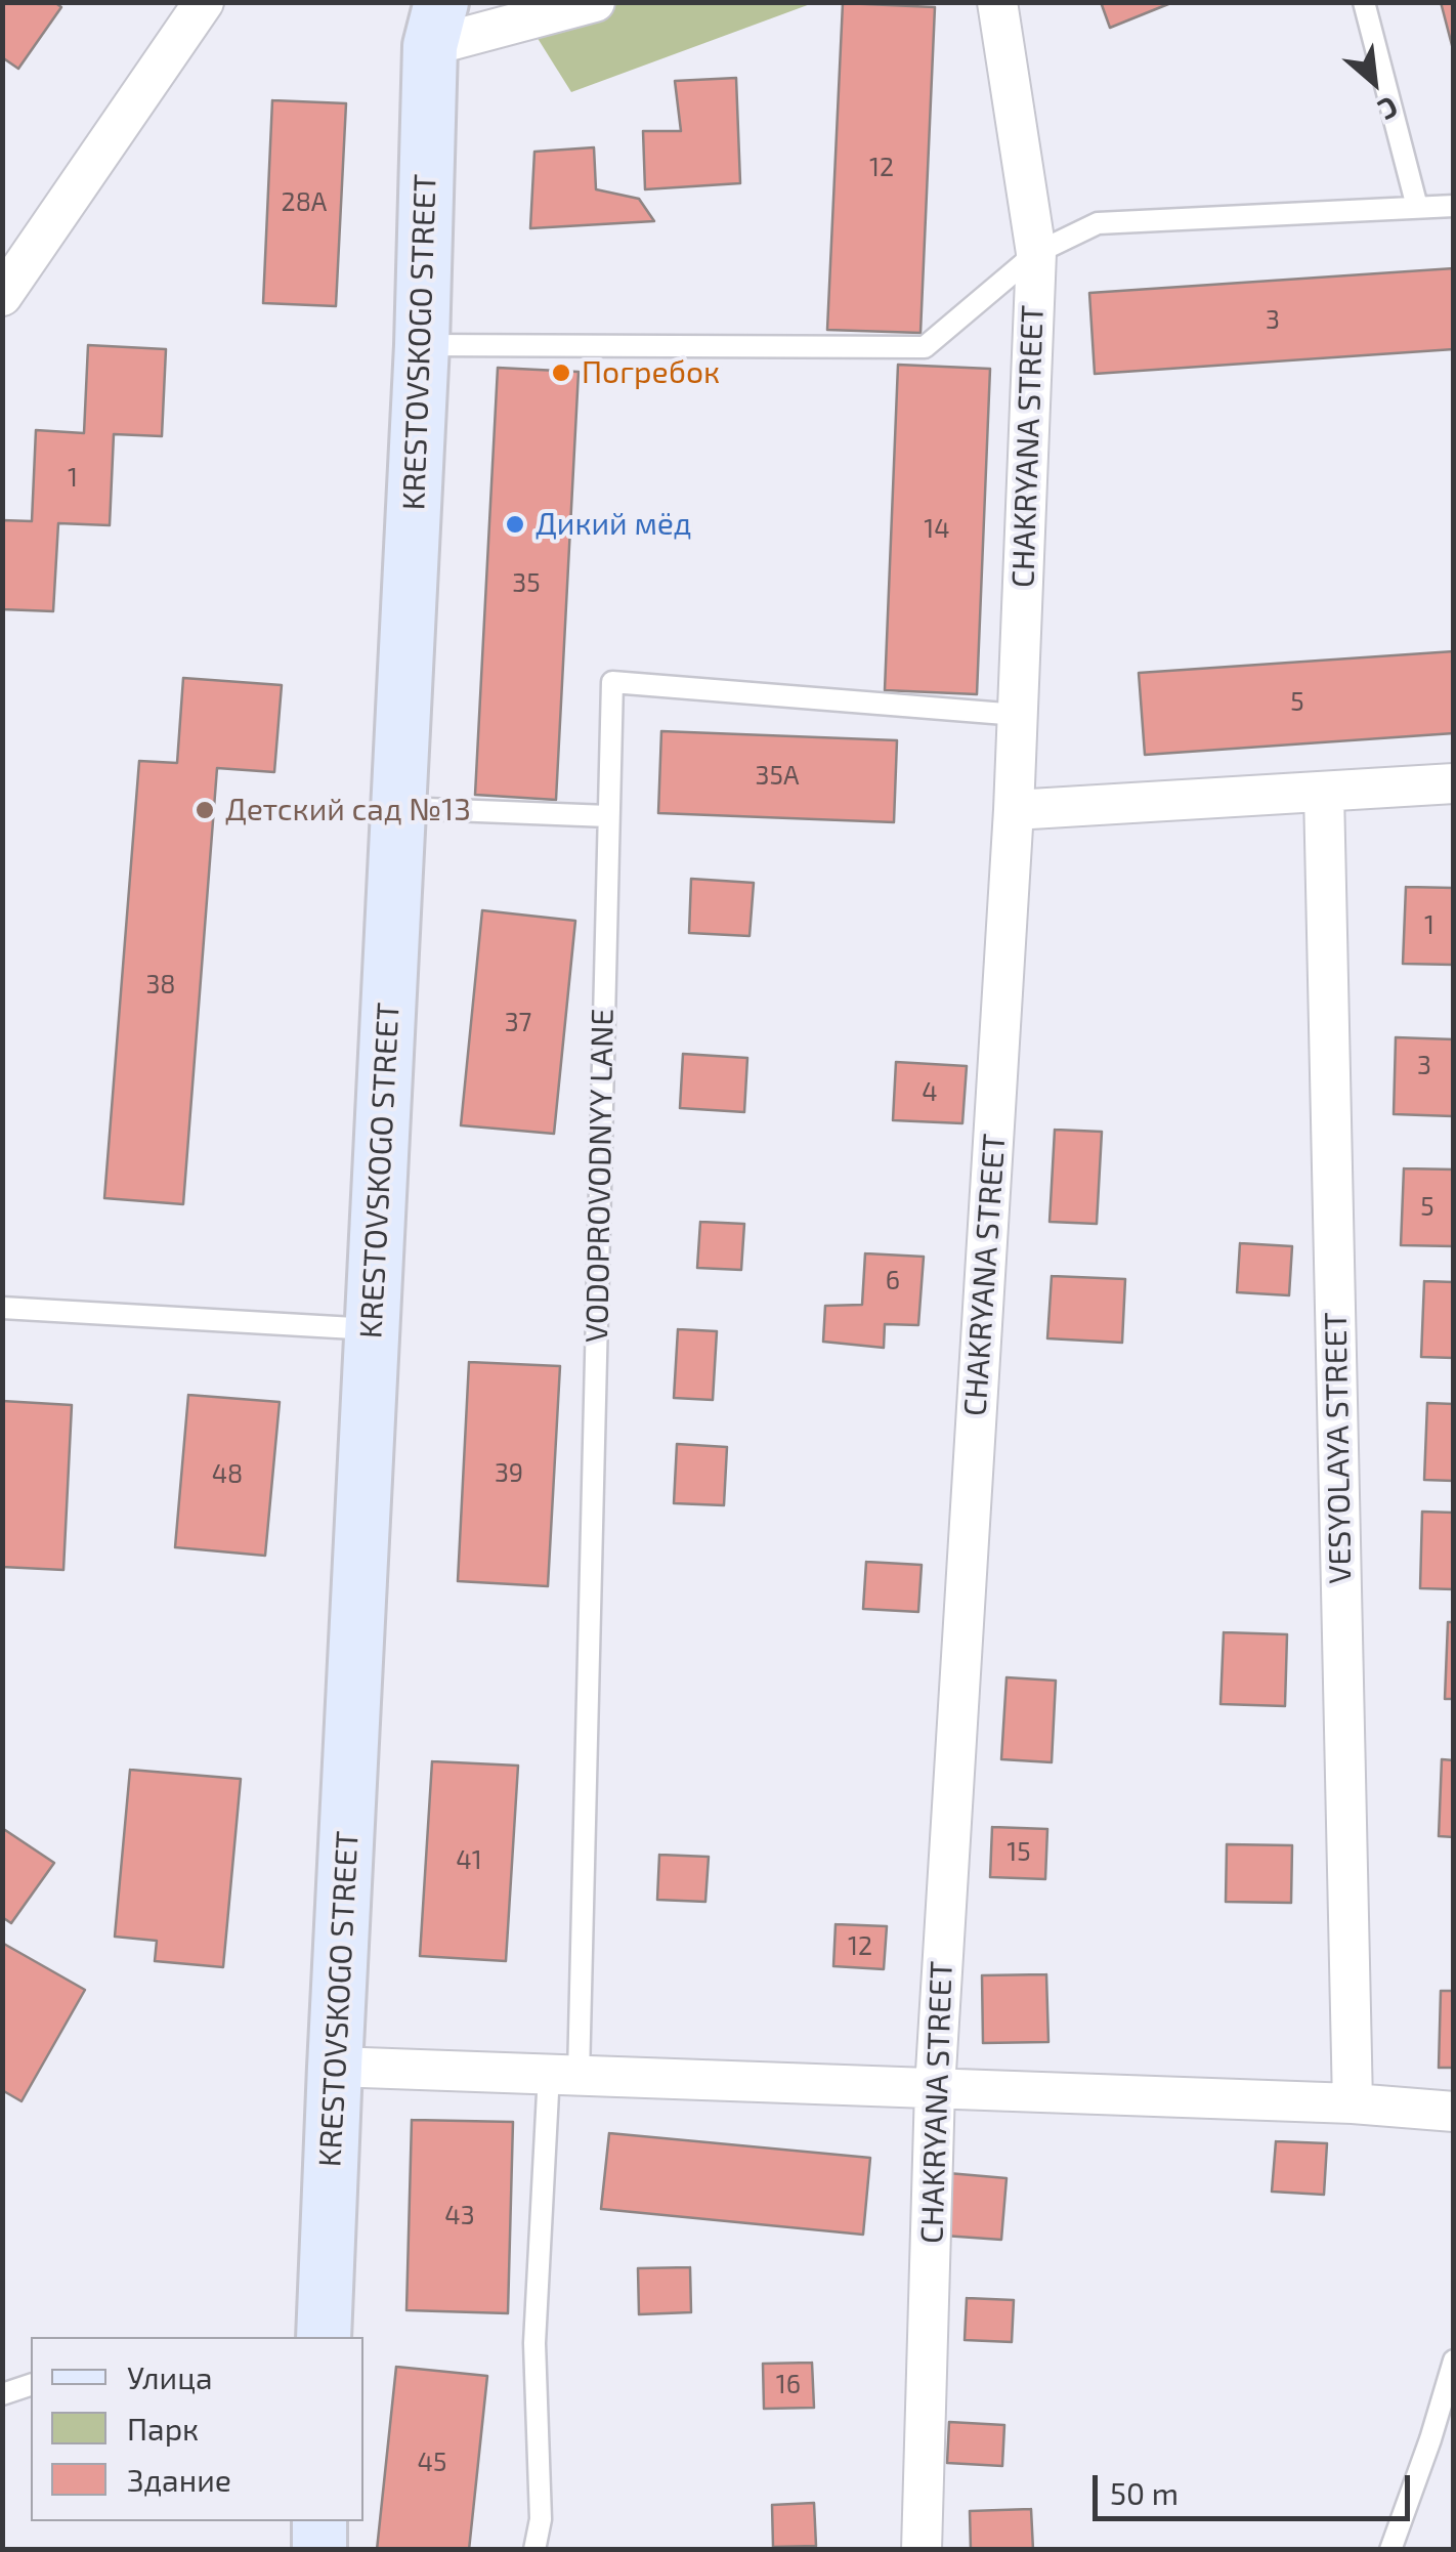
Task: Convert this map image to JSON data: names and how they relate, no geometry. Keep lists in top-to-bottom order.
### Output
{
  "streets": {
    "main road": ["KRESTOVSKOGO STREET"],
    "street": ["CHAKRYANA STREET", "VESYOLAYA STREET"],
    "lane": ["VODOPROVODNYY LANE"]
  },
  "crossings": [
    ["CHAKRYANA STREET", "VODOPROVODNYY LANE"]
  ],
  "places": ["Погребок", "Дикий мёд", "Детский сад №13"],
  "house_numbers": [
    "12",
    "28А",
    "3",
    "1",
    "14",
    "35",
    "5",
    "35А",
    "1",
    "38",
    "37",
    "3",
    "4",
    "5",
    "6",
    "39",
    "48",
    "15",
    "41",
    "12",
    "43",
    "16",
    "45"
  ],
  "legend": ["Улица", "Парк", "Здание"],
  "scale_bar": "50 m",
  "north": "bottom right"
}
